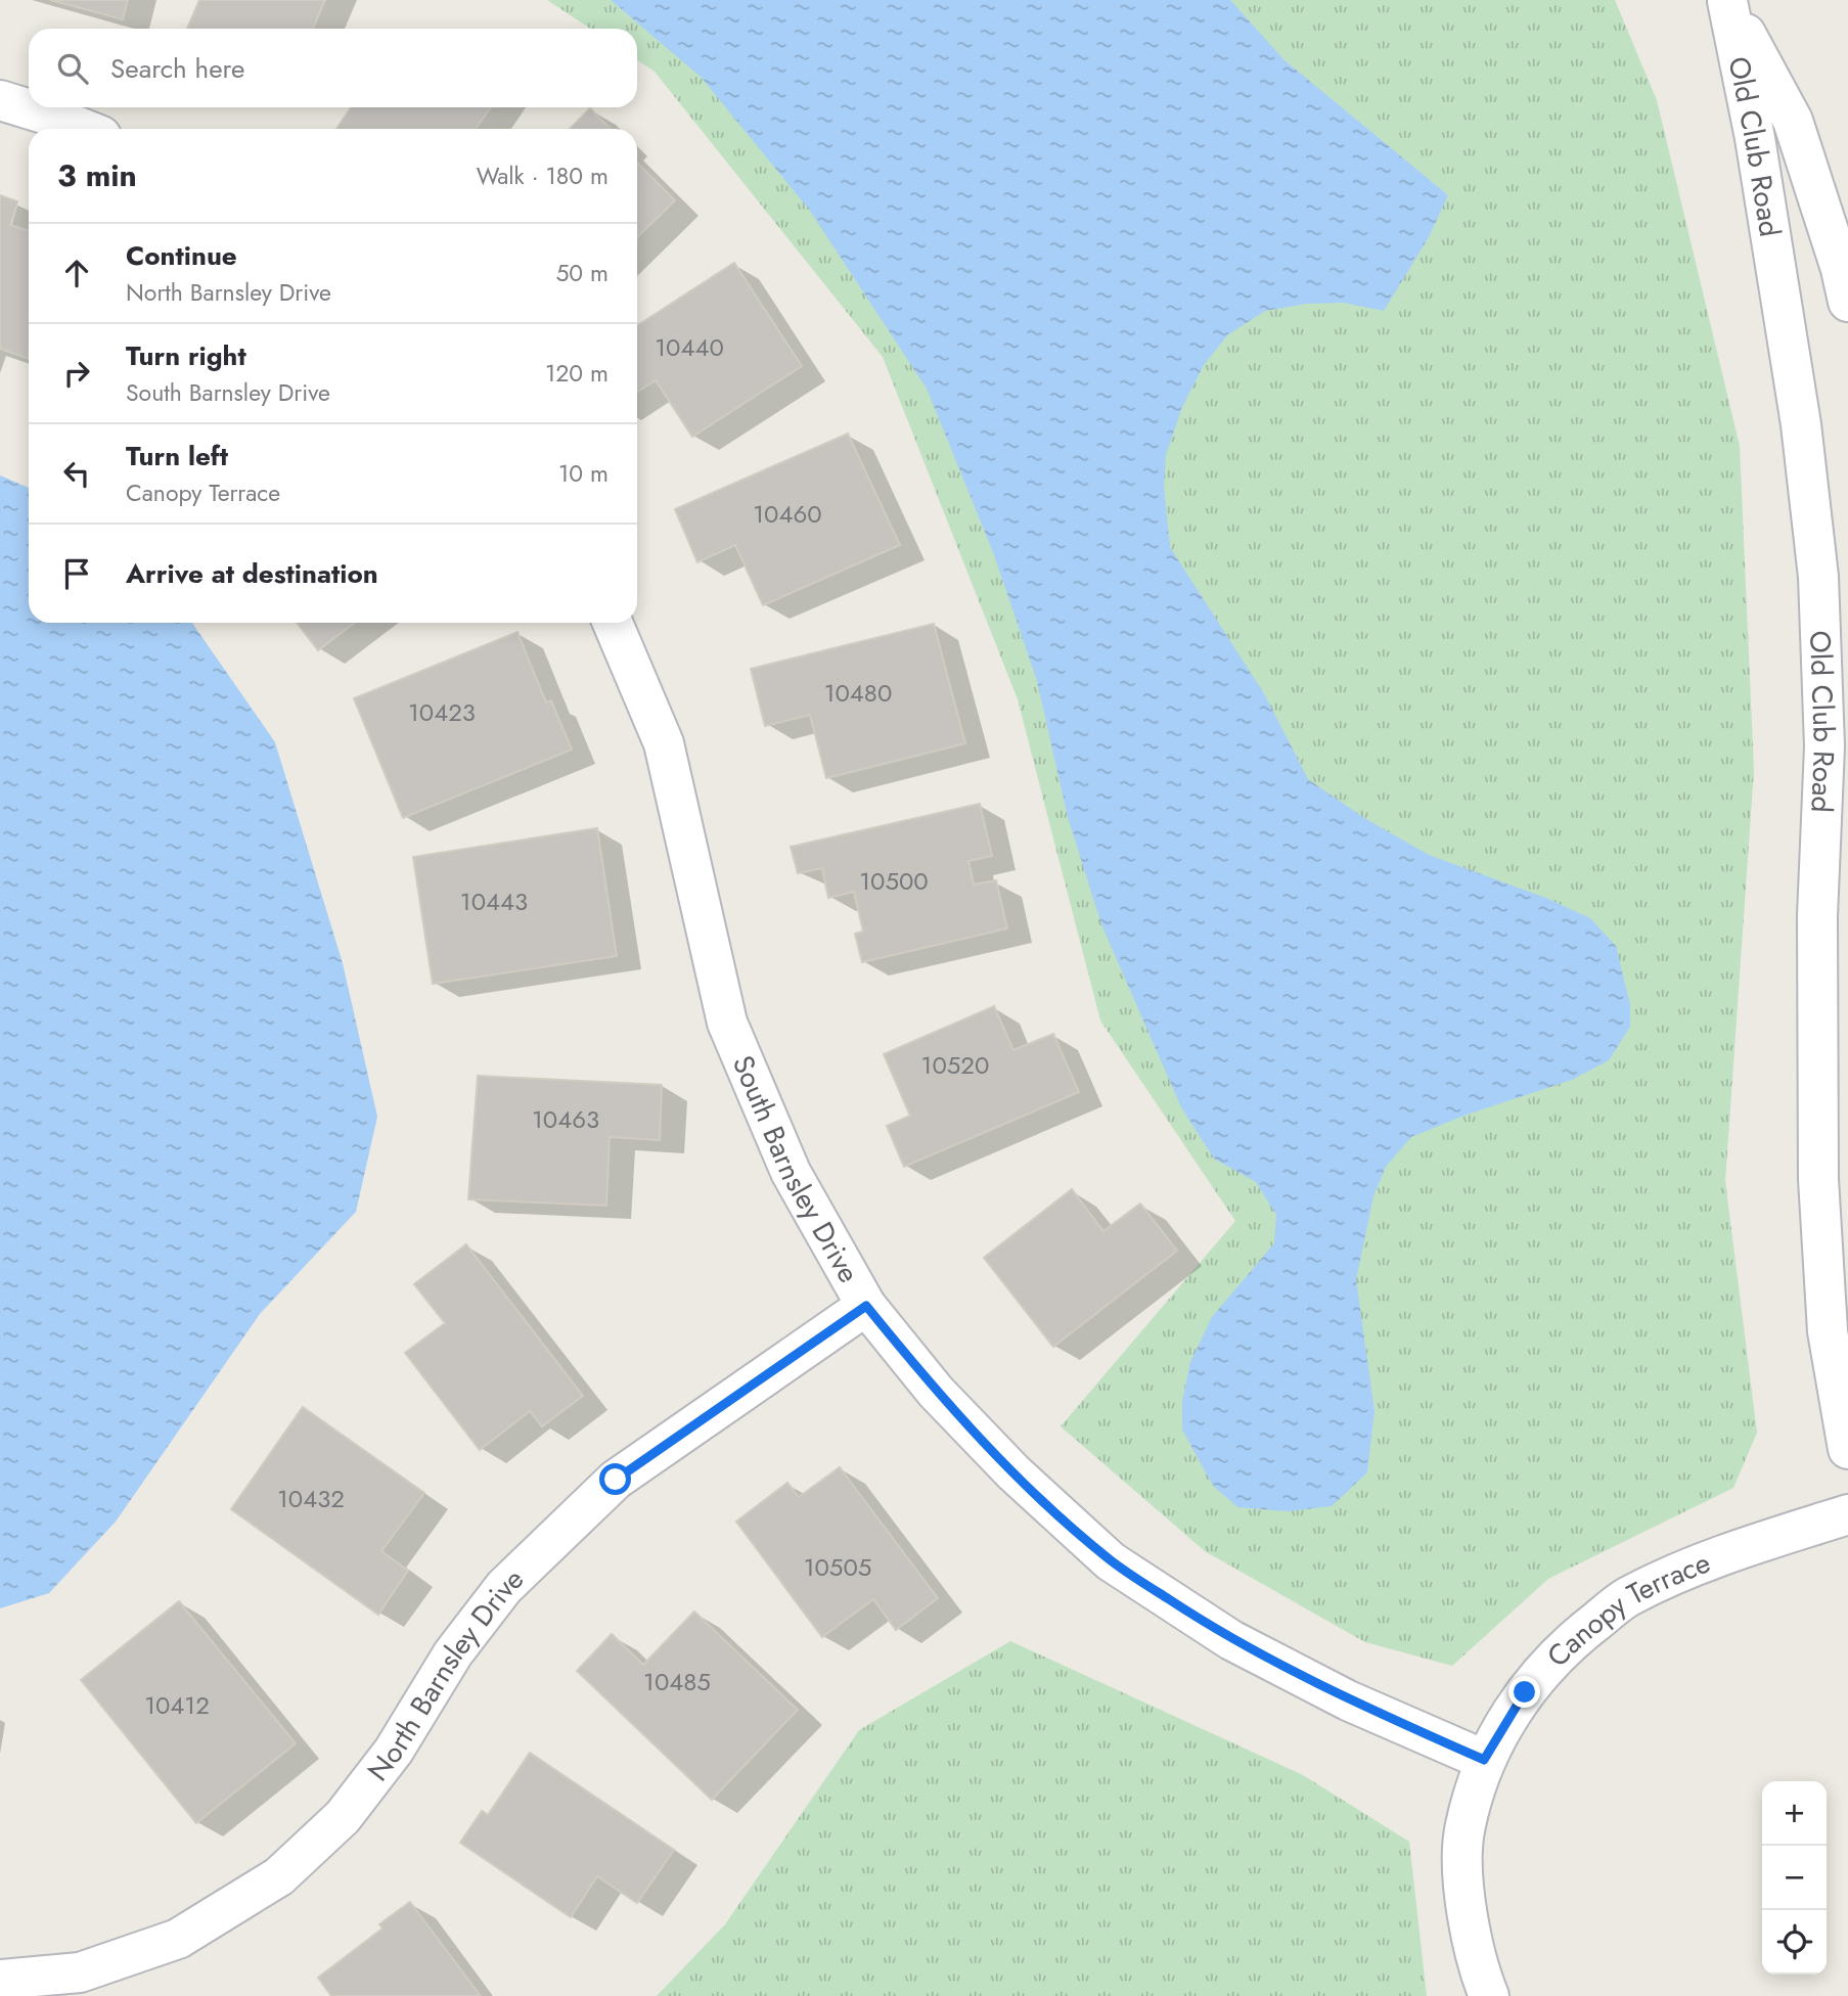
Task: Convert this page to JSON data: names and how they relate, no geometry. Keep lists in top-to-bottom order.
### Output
{
  "streets": {
    "street": [
      "Old Club Road",
      "South Barnsley Drive",
      "Canopy Terrace",
      "North Barnsley Drive"
    ]
  },
  "crossings": [
    ["South Barnsley Drive", "Canopy Terrace"],
    ["South Barnsley Drive", "North Barnsley Drive"]
  ],
  "house_numbers": [
    "10440",
    "10460",
    "10480",
    "10423",
    "10500",
    "10443",
    "10520",
    "10463",
    "10432",
    "10505",
    "10485",
    "10412"
  ],
  "page": {
    "search": "Search here",
    "heading": ["3 min", "Walk · 180 m"],
    "list": [
      ["Continue", "North Barnsley Drive", "50 m"],
      ["Turn right", "South Barnsley Drive", "120 m"],
      ["Turn left", "Canopy Terrace", "10 m"],
      "Arrive at destination"
    ],
    "map_buttons": ["+", "−"]
  }
}
